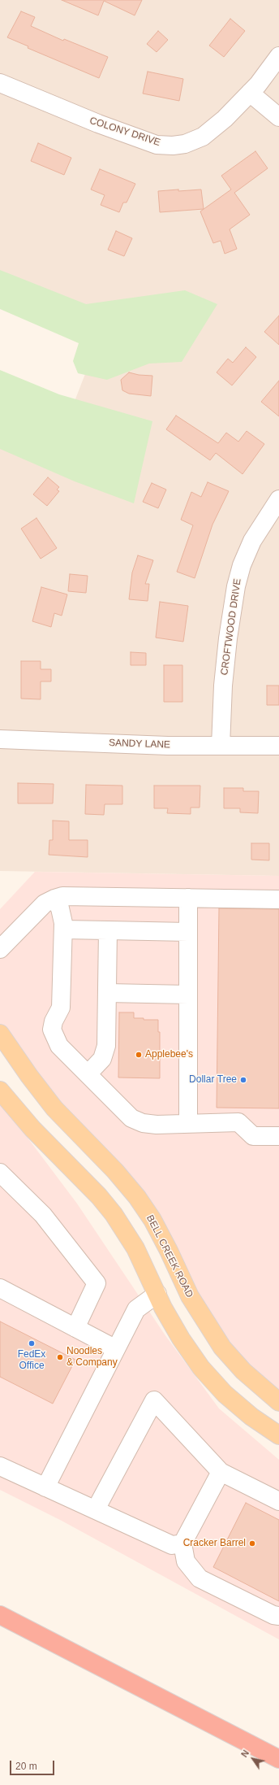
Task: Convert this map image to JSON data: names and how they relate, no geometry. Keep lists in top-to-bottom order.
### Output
{
  "streets": {
    "main road": ["BELL CREEK ROAD"],
    "street": ["COLONY DRIVE", "CROFTWOOD DRIVE", "SANDY LANE"]
  },
  "crossings": [
    ["CROFTWOOD DRIVE", "SANDY LANE"]
  ],
  "places": [
    "Applebee's",
    "Dollar Tree",
    "FedEx Office",
    "Noodles & Company",
    "Cracker Barrel"
  ],
  "scale_bar": "20 m",
  "north": "top left"
}
